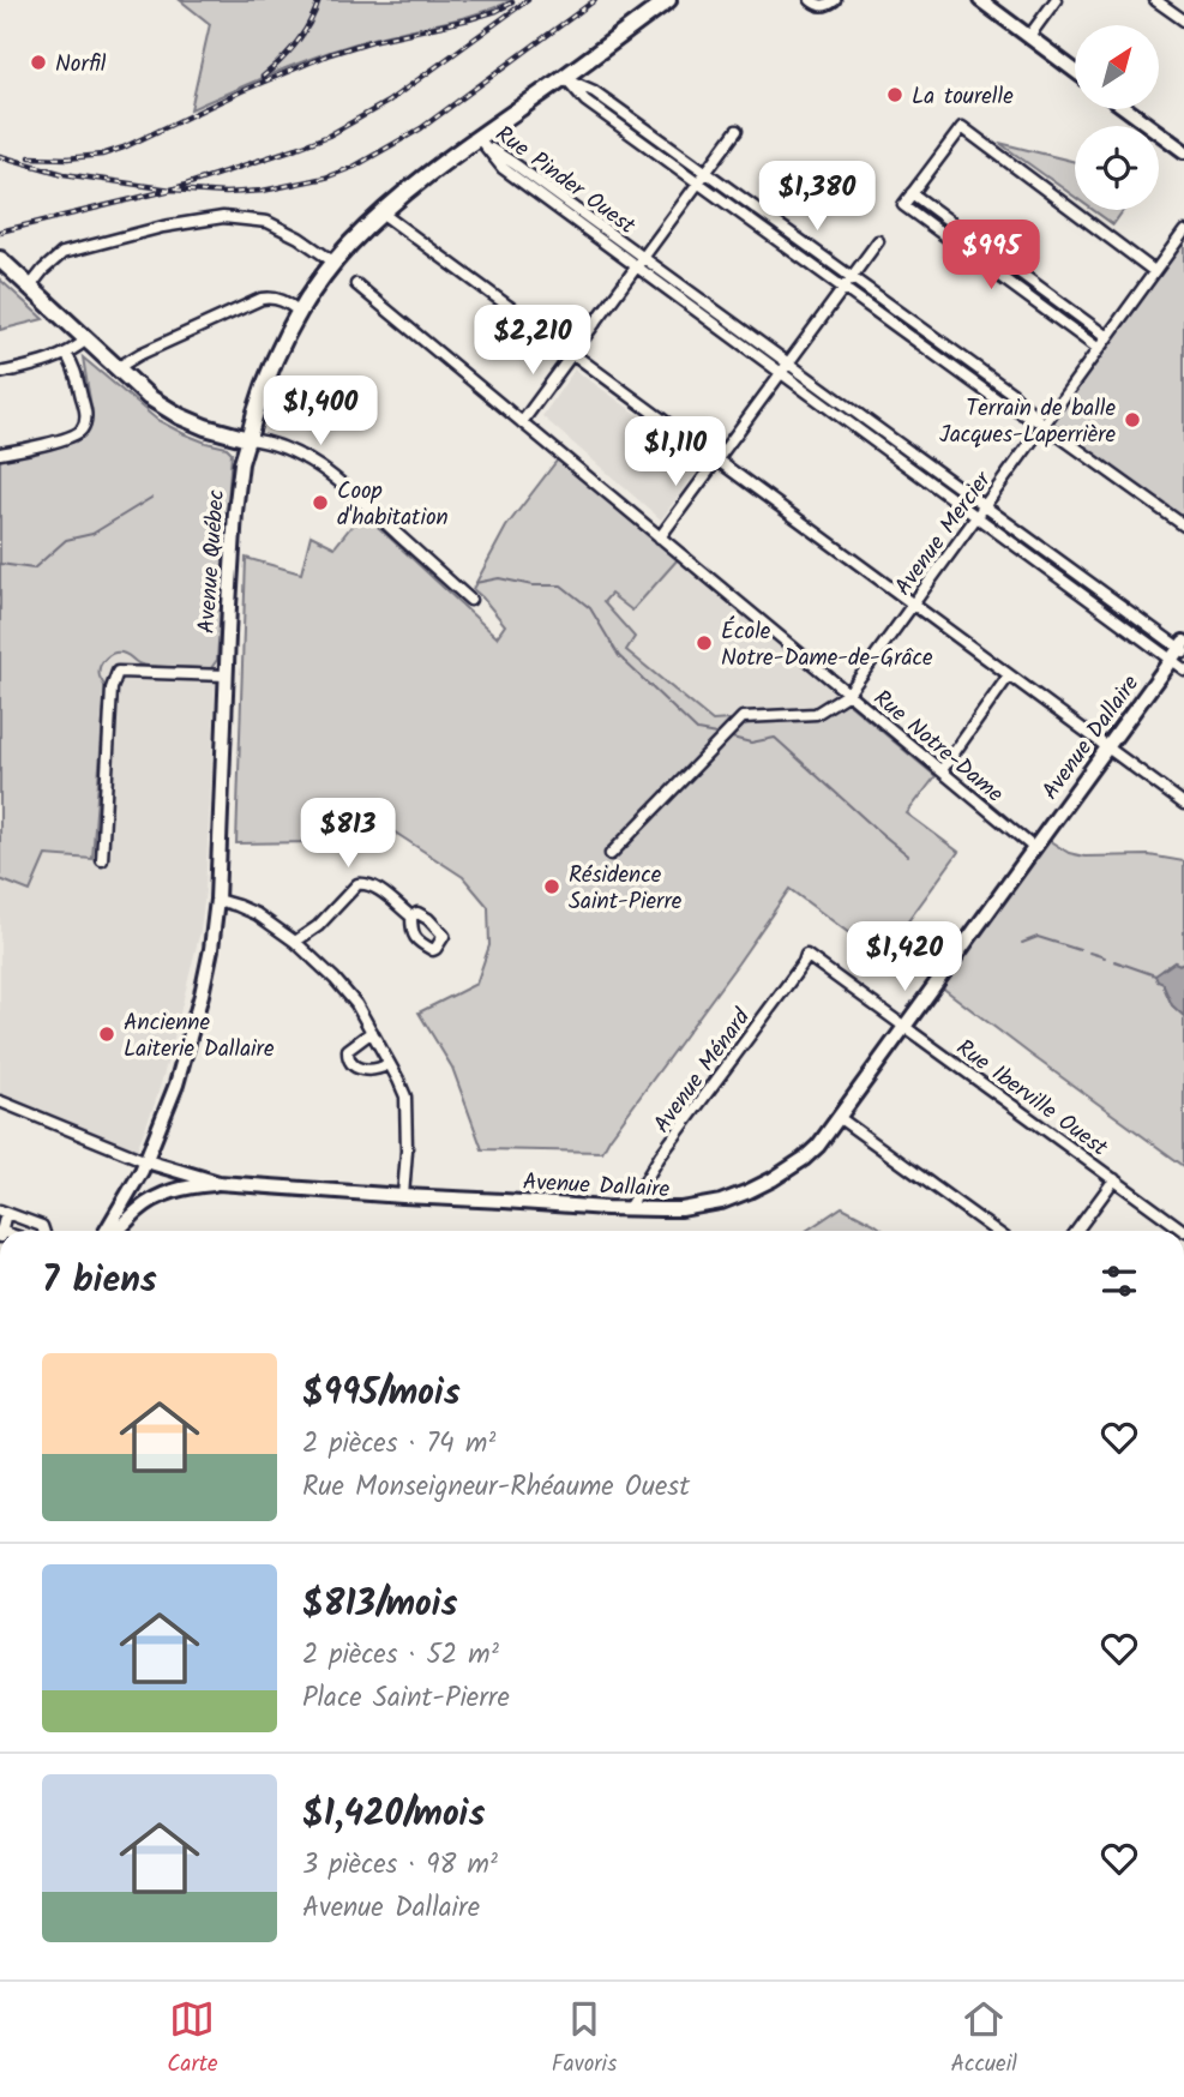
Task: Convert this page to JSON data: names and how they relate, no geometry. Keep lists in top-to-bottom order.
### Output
{
  "streets": {
    "main road": ["Avenue Québec"],
    "street": [
      "Rue Pinder Ouest",
      "Avenue Mercier",
      "Avenue Dallaire",
      "Rue Notre-Dame",
      "Avenue Ménard",
      "Rue Iberville Ouest"
    ]
  },
  "crossings": [
    ["Rue Pinder Ouest", "Avenue Mercier"],
    ["Rue Pinder Ouest", "Avenue Québec"],
    ["Rue Pinder Ouest", "Avenue Dallaire"],
    ["Avenue Mercier", "Rue Notre-Dame"],
    ["Avenue Québec", "Avenue Dallaire"],
    ["Avenue Dallaire", "Rue Notre-Dame"],
    ["Avenue Dallaire", "Avenue Ménard"],
    ["Avenue Dallaire", "Rue Iberville Ouest"],
    ["Avenue Ménard", "Rue Iberville Ouest"]
  ],
  "places": [
    "Norfil",
    "La tourelle",
    "Terrain de balle Jacques-Laperrière",
    "Coop d'habitation",
    "École Notre-Dame-de-Grâce",
    "Résidence Saint-Pierre",
    "Ancienne Laiterie Dallaire"
  ],
  "north": "top right",
  "page": {
    "price": [
      "$1,380",
      "$995",
      "$2,210",
      "$1,400",
      "$1,110",
      "$813",
      "$1,420"
    ],
    "heading": "7 biens",
    "list": [
      {
        "name": "$995/mois",
        "note": "2 pièces · 74 m² · Rue Monseigneur-Rhéaume Ouest"
      },
      {
        "name": "$813/mois",
        "note": "2 pièces · 52 m² · Place Saint-Pierre"
      },
      {
        "name": "$1,420/mois",
        "note": "3 pièces · 98 m² · Avenue Dallaire"
      }
    ],
    "tabs": ["Carte", "Favoris", "Accueil"]
  }
}
